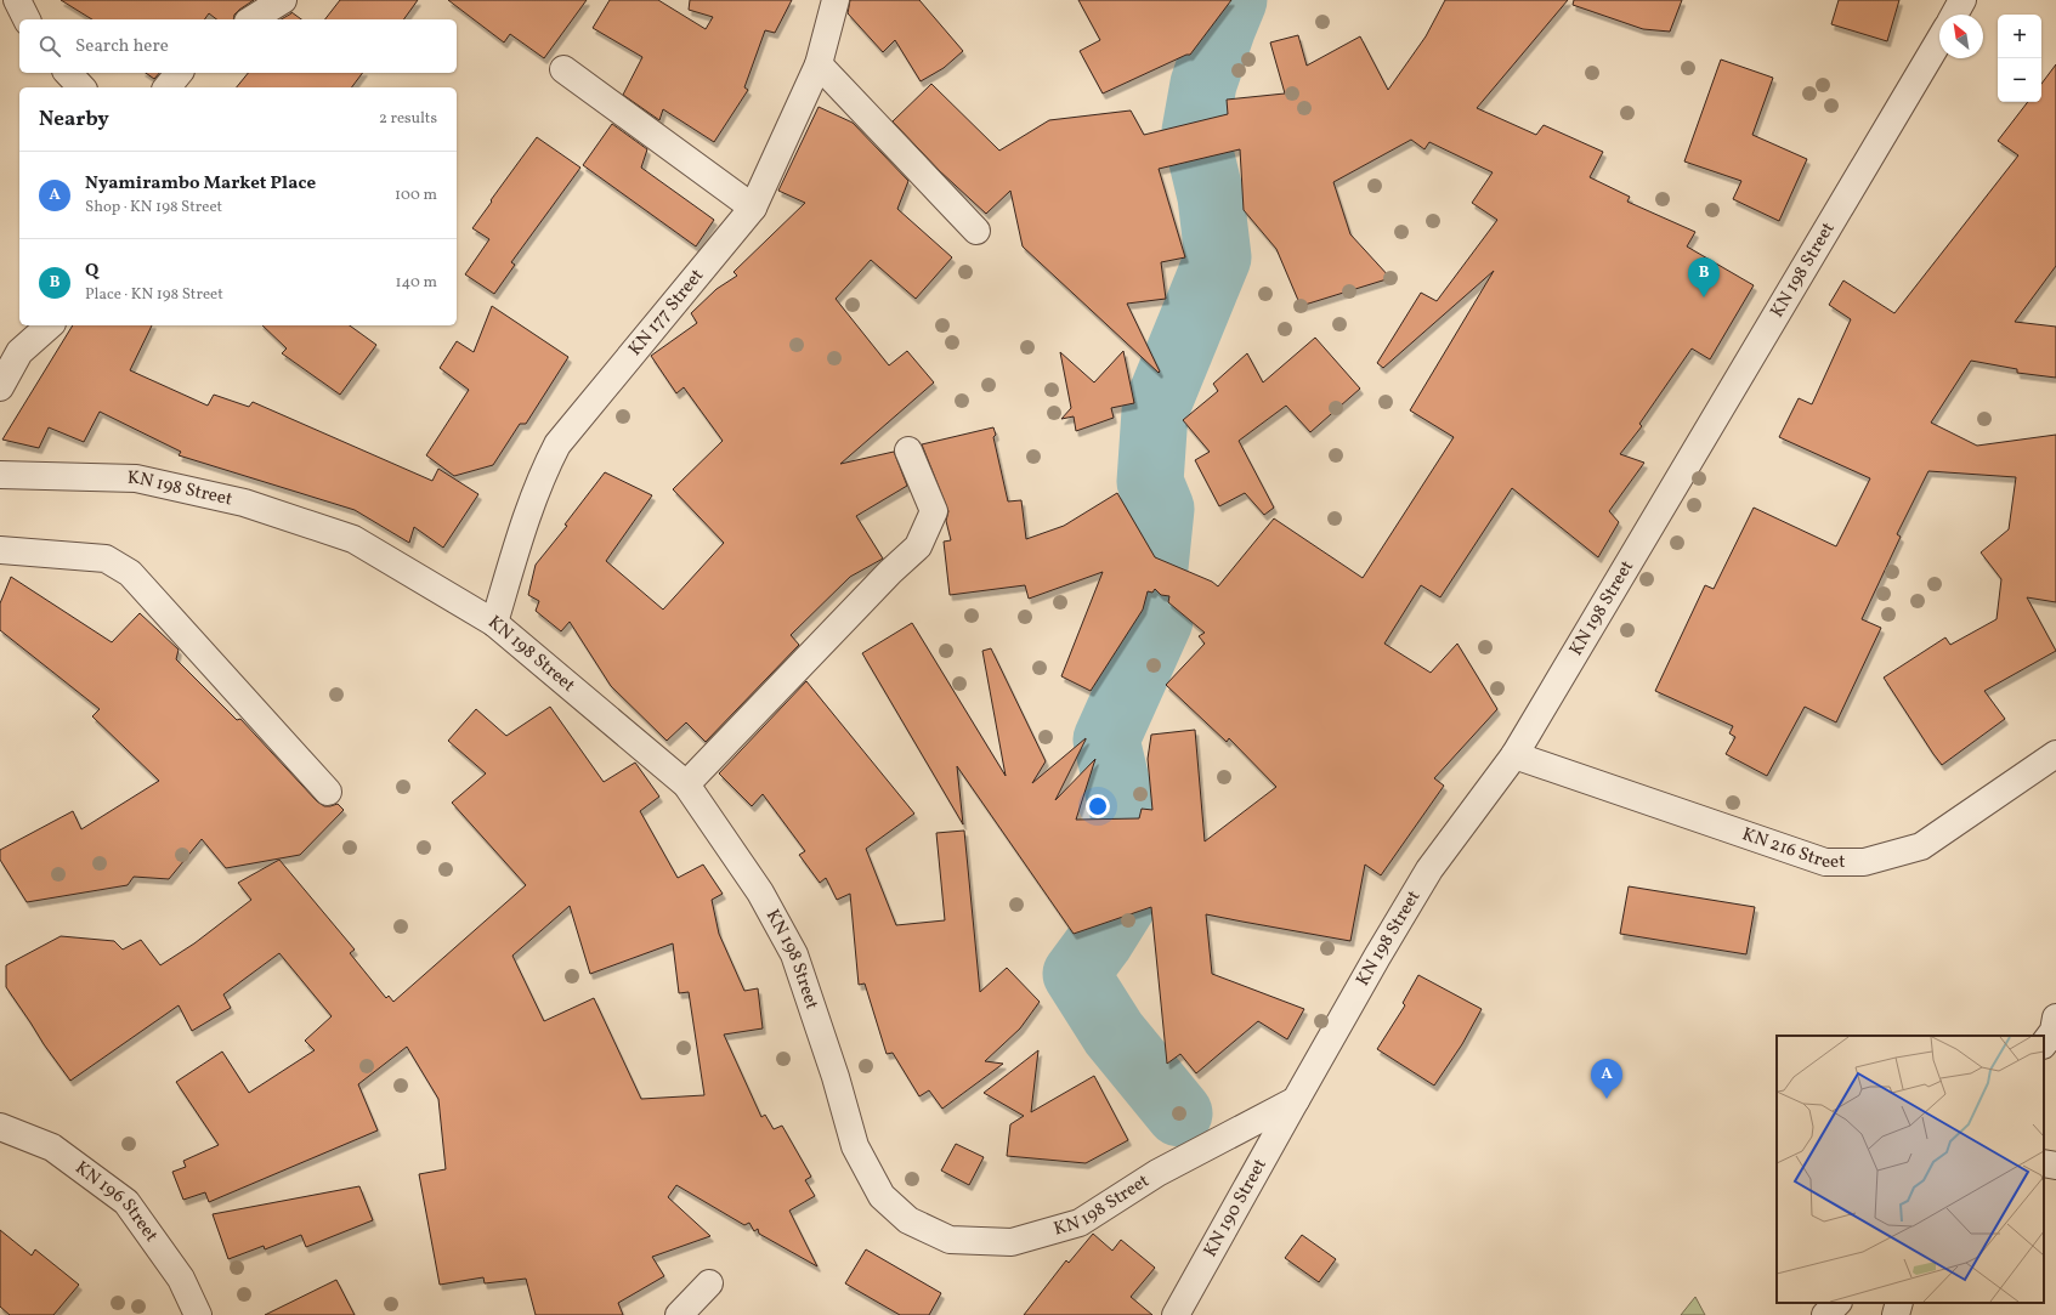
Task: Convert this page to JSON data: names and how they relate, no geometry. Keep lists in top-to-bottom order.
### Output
{
  "streets": {
    "street": [
      "KN 198 Street",
      "KN 177 Street",
      "KN 216 Street",
      "KN 196 Street",
      "KN 190 Street"
    ]
  },
  "crossings": [
    ["KN 198 Street", "KN 177 Street"],
    ["KN 198 Street", "KN 216 Street"],
    ["KN 198 Street", "KN 190 Street"]
  ],
  "north": "top left",
  "page": {
    "map_buttons": ["+", "−"],
    "search": "Search here",
    "heading": ["Nearby", "2 results"],
    "list": [
      {
        "mark": "A",
        "name": "Nyamirambo Market Place",
        "note": "Shop · KN 198 Street",
        "value": "100 m"
      },
      {
        "mark": "B",
        "name": "Q",
        "note": "Place · KN 198 Street",
        "value": "140 m"
      }
    ],
    "pins": ["B", "A"]
  }
}
